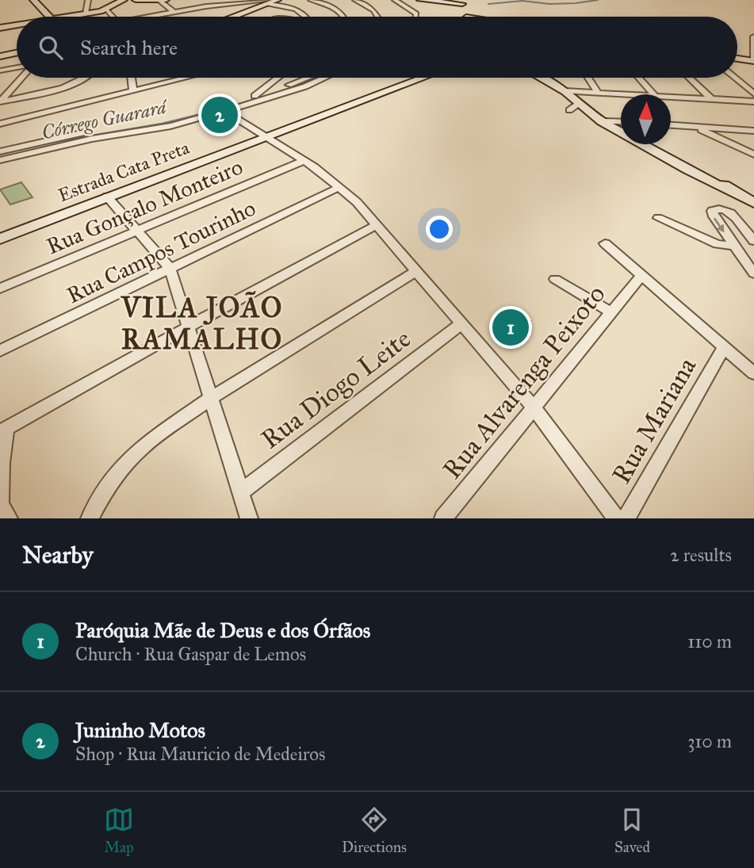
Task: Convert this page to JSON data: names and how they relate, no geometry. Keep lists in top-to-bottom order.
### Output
{
  "streets": {
    "street": [
      "Estrada Cata Preta",
      "Rua Gonçalo Monteiro",
      "Rua Campos Tourinho",
      "Rua Alvarenga Peixoto",
      "Rua Diogo Leite",
      "Rua Mariana"
    ]
  },
  "districts": ["VILA JOÃO RAMALHO"],
  "water": ["Córrego Guarará"],
  "north": "top",
  "page": {
    "search": "Search here",
    "pins": ["2", "1"],
    "heading": ["Nearby", "2 results"],
    "list": [
      {
        "mark": "1",
        "name": "Paróquia Mãe de Deus e dos Órfãos",
        "note": "Church · Rua Gaspar de Lemos",
        "value": "110 m"
      },
      {
        "mark": "2",
        "name": "Juninho Motos",
        "note": "Shop · Rua Mauricio de Medeiros",
        "value": "310 m"
      }
    ],
    "nav": ["Map", "Directions", "Saved"]
  }
}
